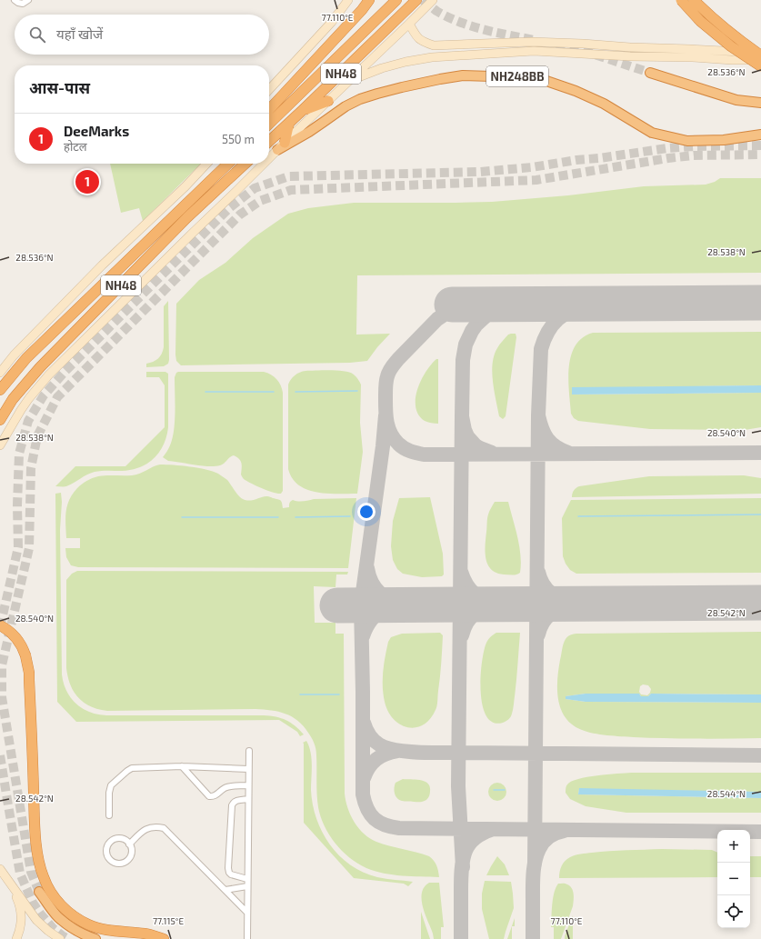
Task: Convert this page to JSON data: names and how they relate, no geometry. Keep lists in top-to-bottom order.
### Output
{
  "streets": {
    "highway": ["NH48", "NH248BB"]
  },
  "page": {
    "search": "यहाँ खोजें",
    "heading": "आस-पास",
    "list": [
      {
        "mark": "1",
        "name": "DeeMarks",
        "note": "होटल",
        "value": "550 m"
      }
    ],
    "pins": "1",
    "map_buttons": ["+", "−"]
  },
  "coordinates": [
    "77.110°E",
    "28.536°N",
    "28.538°N",
    "28.540°N",
    "28.542°N",
    "28.544°N",
    "77.115°E"
  ]
}
